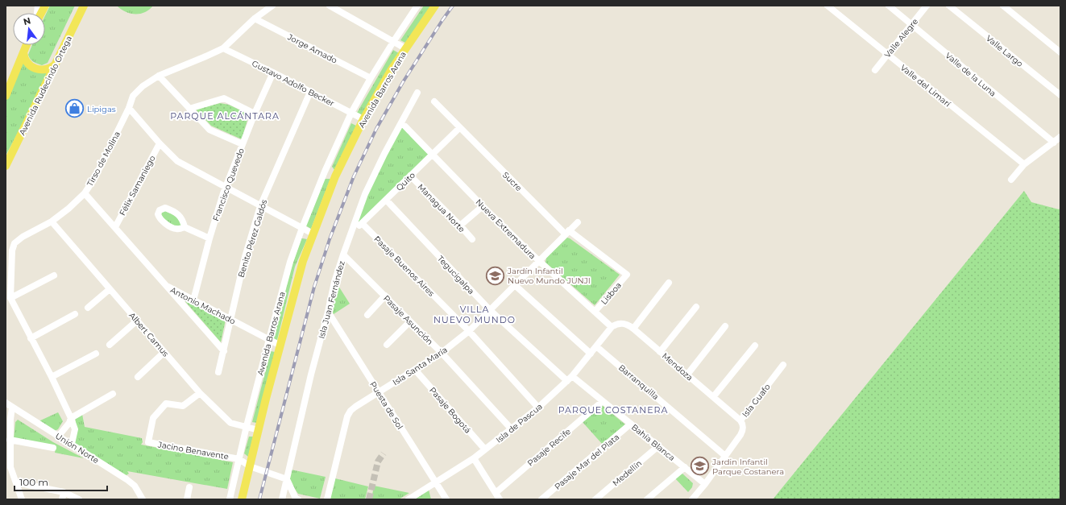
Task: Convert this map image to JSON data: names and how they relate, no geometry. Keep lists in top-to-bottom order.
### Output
{
  "streets": {
    "main road": ["Avenida Rudecindo Ortega", "Avenida Barros Arana"],
    "street": [
      "Valle Alegre",
      "Jorge Amado",
      "Valle Largo",
      "Valle de la Luna",
      "Gustavo Adolfo Becker",
      "Valle del Limarí",
      "Tirso de Molina",
      "Quito",
      "Sucre",
      "Francisco Quevedo",
      "Félix Samaniego",
      "Managua Norte",
      "Nueva Extremadura",
      "Benito Pérez Galdós",
      "Pasaje Buenos Aires",
      "Tegucigalpa",
      "Lisboa",
      "Isla Juan Fernández",
      "Antonio Machado",
      "Pasaje Asunción",
      "Albert Camus",
      "Isla Santa María",
      "Mendoza",
      "Barranquilla",
      "Isla Guafo",
      "Puesta de Sol",
      "Pasaje Bogotá",
      "Isla de Pascua",
      "Bahía Blanca",
      "Pasaje Recife",
      "Unión Norte",
      "Jacino Benavente",
      "Pasaje Mar del Plata",
      "Medellín"
    ]
  },
  "crossings": [
    ["Valle Alegre", "Valle de la Luna"],
    ["Valle Alegre", "Valle del Limarí"],
    ["Jorge Amado", "Avenida Barros Arana"],
    ["Jorge Amado", "Tirso de Molina"],
    ["Gustavo Adolfo Becker", "Avenida Barros Arana"],
    ["Gustavo Adolfo Becker", "Tirso de Molina"],
    ["Gustavo Adolfo Becker", "Francisco Quevedo"],
    ["Gustavo Adolfo Becker", "Benito Pérez Galdós"],
    ["Avenida Barros Arana", "Antonio Machado"],
    ["Avenida Barros Arana", "Albert Camus"],
    ["Avenida Barros Arana", "Jacino Benavente"],
    ["Tirso de Molina", "Antonio Machado"],
    ["Tirso de Molina", "Albert Camus"],
    ["Tirso de Molina", "Unión Norte"],
    ["Quito", "Sucre"],
    ["Quito", "Managua Norte"],
    ["Quito", "Nueva Extremadura"],
    ["Quito", "Pasaje Buenos Aires"],
    ["Quito", "Tegucigalpa"],
    ["Quito", "Isla Juan Fernández"],
    ["Sucre", "Lisboa"],
    ["Sucre", "Isla Santa María"],
    ["Francisco Quevedo", "Antonio Machado"],
    ["Félix Samaniego", "Antonio Machado"],
    ["Nueva Extremadura", "Lisboa"],
    ["Nueva Extremadura", "Isla Santa María"],
    ["Nueva Extremadura", "Mendoza"],
    ["Nueva Extremadura", "Isla de Pascua"],
    ["Benito Pérez Galdós", "Antonio Machado"],
    ["Pasaje Buenos Aires", "Isla Santa María"],
    ["Pasaje Buenos Aires", "Isla de Pascua"],
    ["Tegucigalpa", "Isla Santa María"],
    ["Tegucigalpa", "Isla de Pascua"],
    ["Tegucigalpa", "Bahía Blanca"],
    ["Isla Juan Fernández", "Pasaje Asunción"],
    ["Isla Juan Fernández", "Puesta de Sol"],
    ["Pasaje Asunción", "Isla Santa María"],
    ["Pasaje Asunción", "Isla de Pascua"],
    ["Albert Camus", "Jacino Benavente"],
    ["Isla Santa María", "Puesta de Sol"],
    ["Isla Santa María", "Pasaje Bogotá"],
    ["Mendoza", "Isla Guafo"],
    ["Mendoza", "Isla de Pascua"],
    ["Barranquilla", "Isla Guafo"],
    ["Barranquilla", "Isla de Pascua"],
    ["Isla Guafo", "Bahía Blanca"],
    ["Puesta de Sol", "Isla de Pascua"],
    ["Pasaje Bogotá", "Isla de Pascua"],
    ["Isla de Pascua", "Bahía Blanca"],
    ["Bahía Blanca", "Pasaje Recife"],
    ["Bahía Blanca", "Pasaje Mar del Plata"],
    ["Bahía Blanca", "Medellín"]
  ],
  "districts": ["PARQUE ALCÁNTARA", "VILLA NUEVO MUNDO", "PARQUE COSTANERA"],
  "places": {
    "shop": ["Lipigas"],
    "school or university": ["Jardín Infantil Nuevo Mundo JUNJI", "Jardin Infantil Parque Costanera"]
  },
  "scale_bar": "100 m",
  "north": "top"
}
